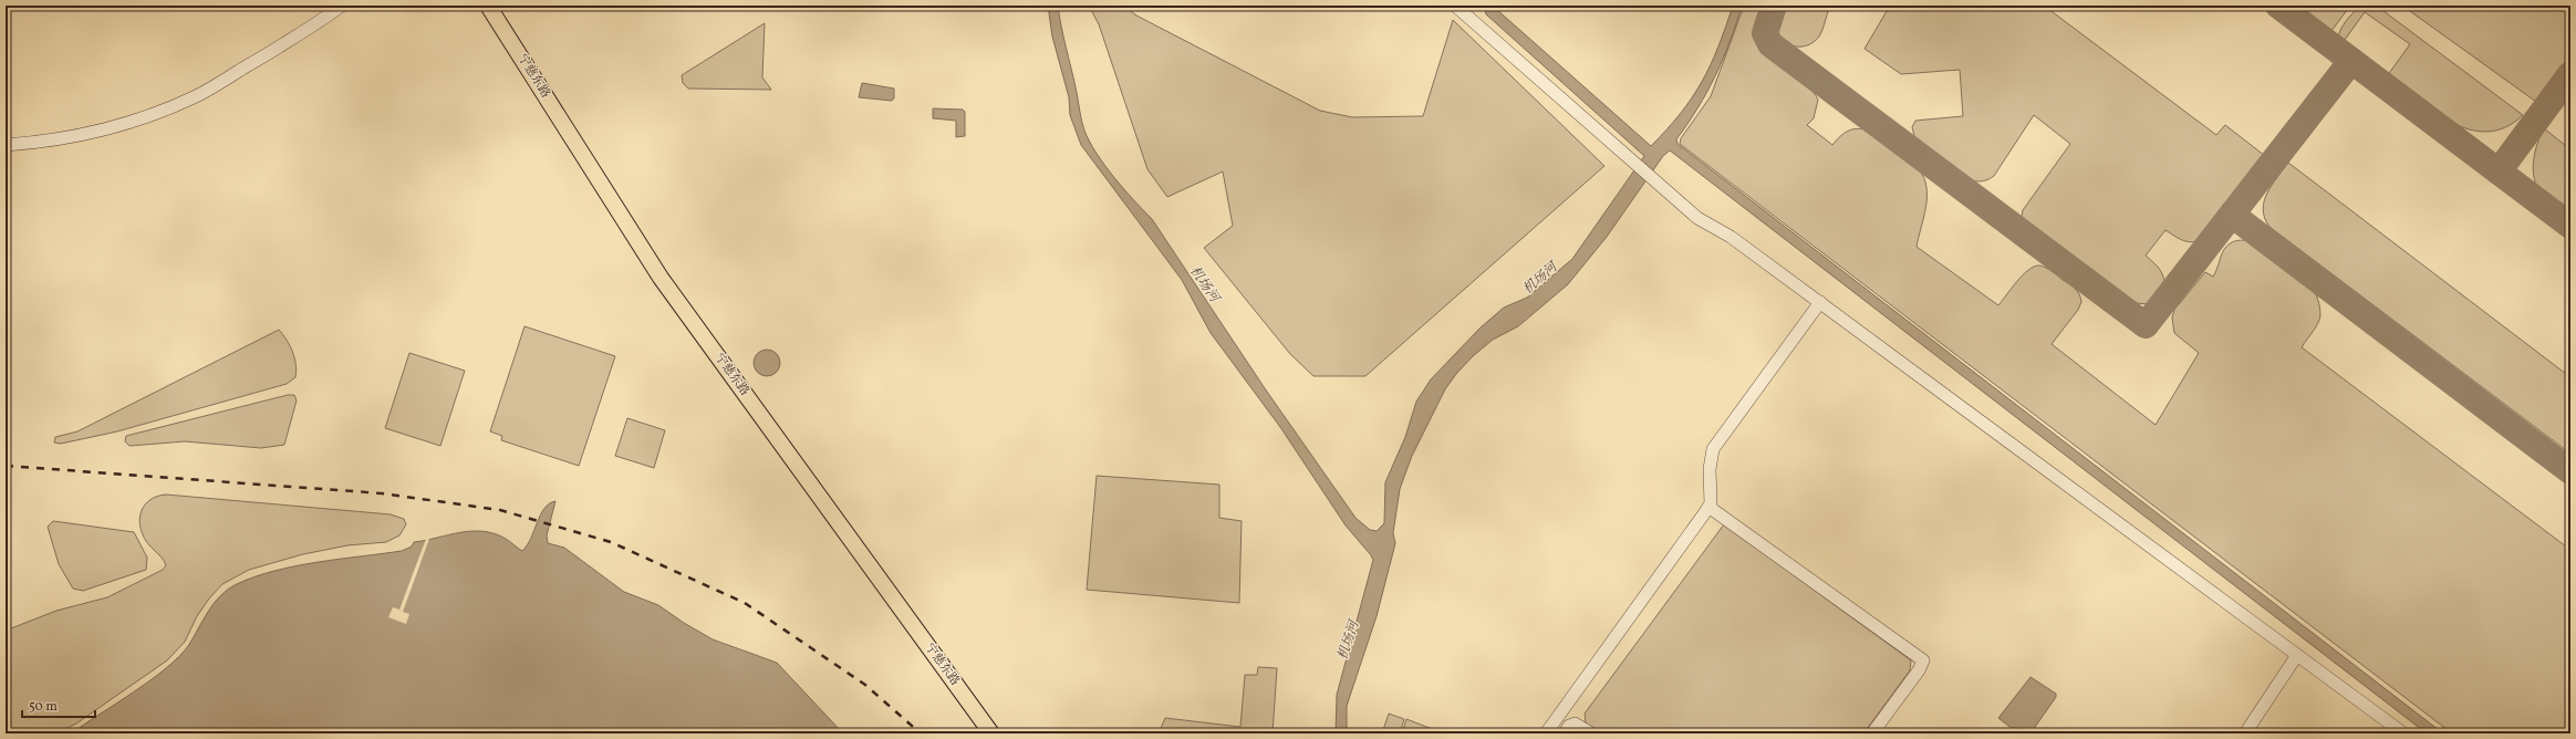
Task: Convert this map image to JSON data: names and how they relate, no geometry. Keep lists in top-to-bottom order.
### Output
{
  "streets": {
    "main road": ["宁慈东路"]
  },
  "water": ["机场河"],
  "scale_bar": "50 m"
}
